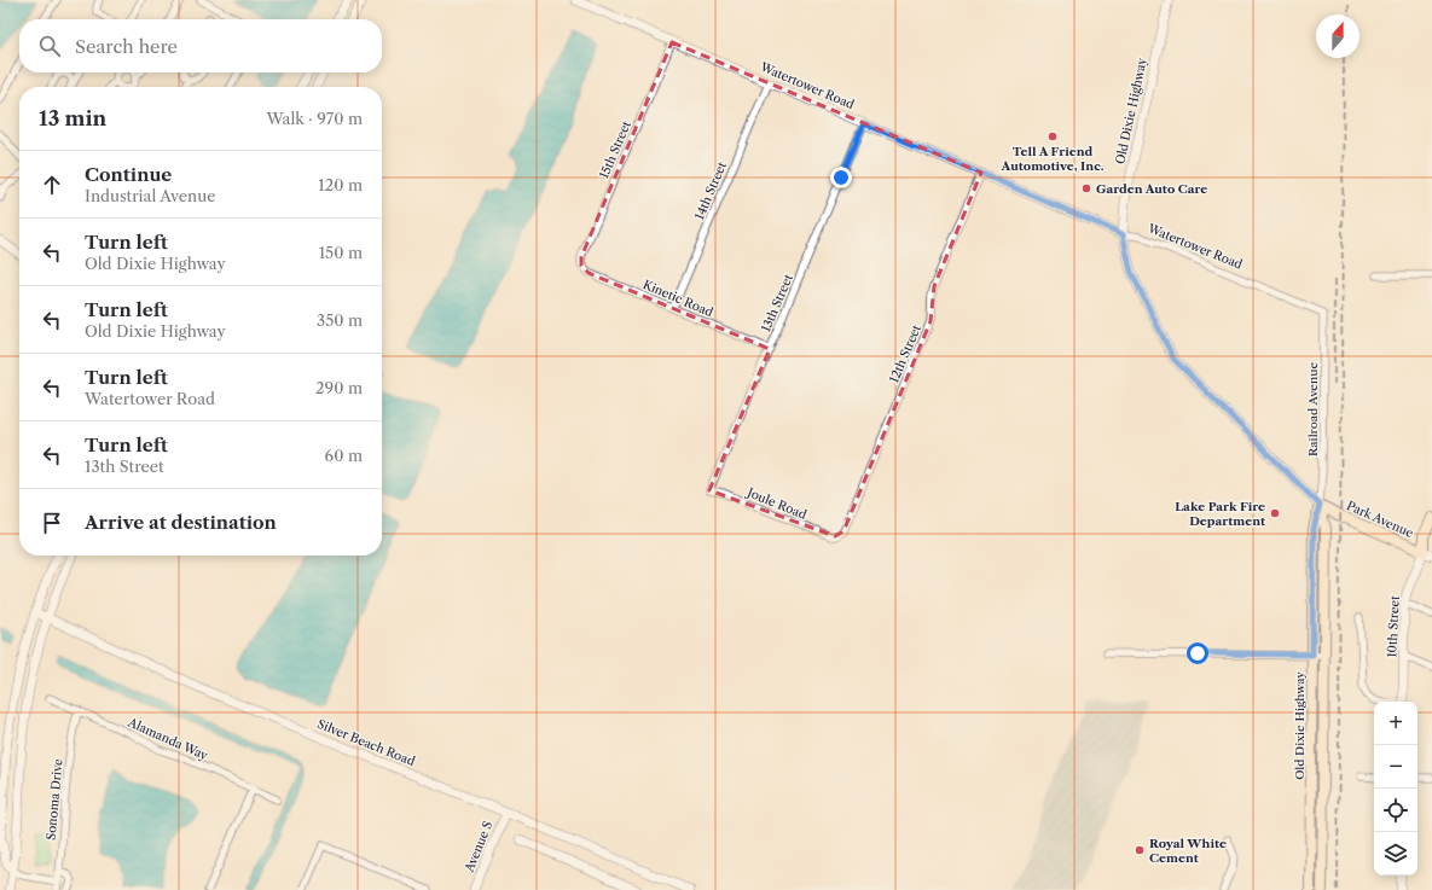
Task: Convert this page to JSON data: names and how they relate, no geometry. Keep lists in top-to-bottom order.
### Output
{
  "streets": {
    "main road": ["Old Dixie Highway", "Park Avenue", "10th Street"],
    "street": [
      "Watertower Road",
      "15th Street",
      "14th Street",
      "Kinetic Road",
      "13th Street",
      "12th Street",
      "Railroad Avenue",
      "Joule Road",
      "Alamanda Way",
      "Silver Beach Road",
      "Sonoma Drive",
      "Avenue S"
    ]
  },
  "crossings": [
    ["Watertower Road", "Old Dixie Highway"],
    ["Watertower Road", "15th Street"],
    ["Watertower Road", "14th Street"],
    ["Watertower Road", "13th Street"],
    ["Watertower Road", "12th Street"],
    ["Watertower Road", "Railroad Avenue"],
    ["Old Dixie Highway", "Railroad Avenue"],
    ["Old Dixie Highway", "Park Avenue"],
    ["15th Street", "Kinetic Road"],
    ["14th Street", "Kinetic Road"],
    ["Kinetic Road", "13th Street"],
    ["13th Street", "Joule Road"],
    ["12th Street", "Joule Road"],
    ["Railroad Avenue", "Park Avenue"],
    ["Park Avenue", "10th Street"],
    ["Alamanda Way", "Sonoma Drive"],
    ["Silver Beach Road", "Avenue S"]
  ],
  "places": [
    "Tell A Friend Automotive, Inc.",
    "Garden Auto Care",
    "Lake Park Fire Department",
    "Royal White Cement"
  ],
  "north": "top",
  "page": {
    "search": "Search here",
    "heading": ["13 min", "Walk · 970 m"],
    "list": [
      ["Continue", "Industrial Avenue", "120 m"],
      ["Turn left", "Old Dixie Highway", "150 m"],
      ["Turn left", "Old Dixie Highway", "350 m"],
      ["Turn left", "Watertower Road", "290 m"],
      ["Turn left", "13th Street", "60 m"],
      "Arrive at destination"
    ],
    "map_buttons": ["+", "−"]
  }
}
